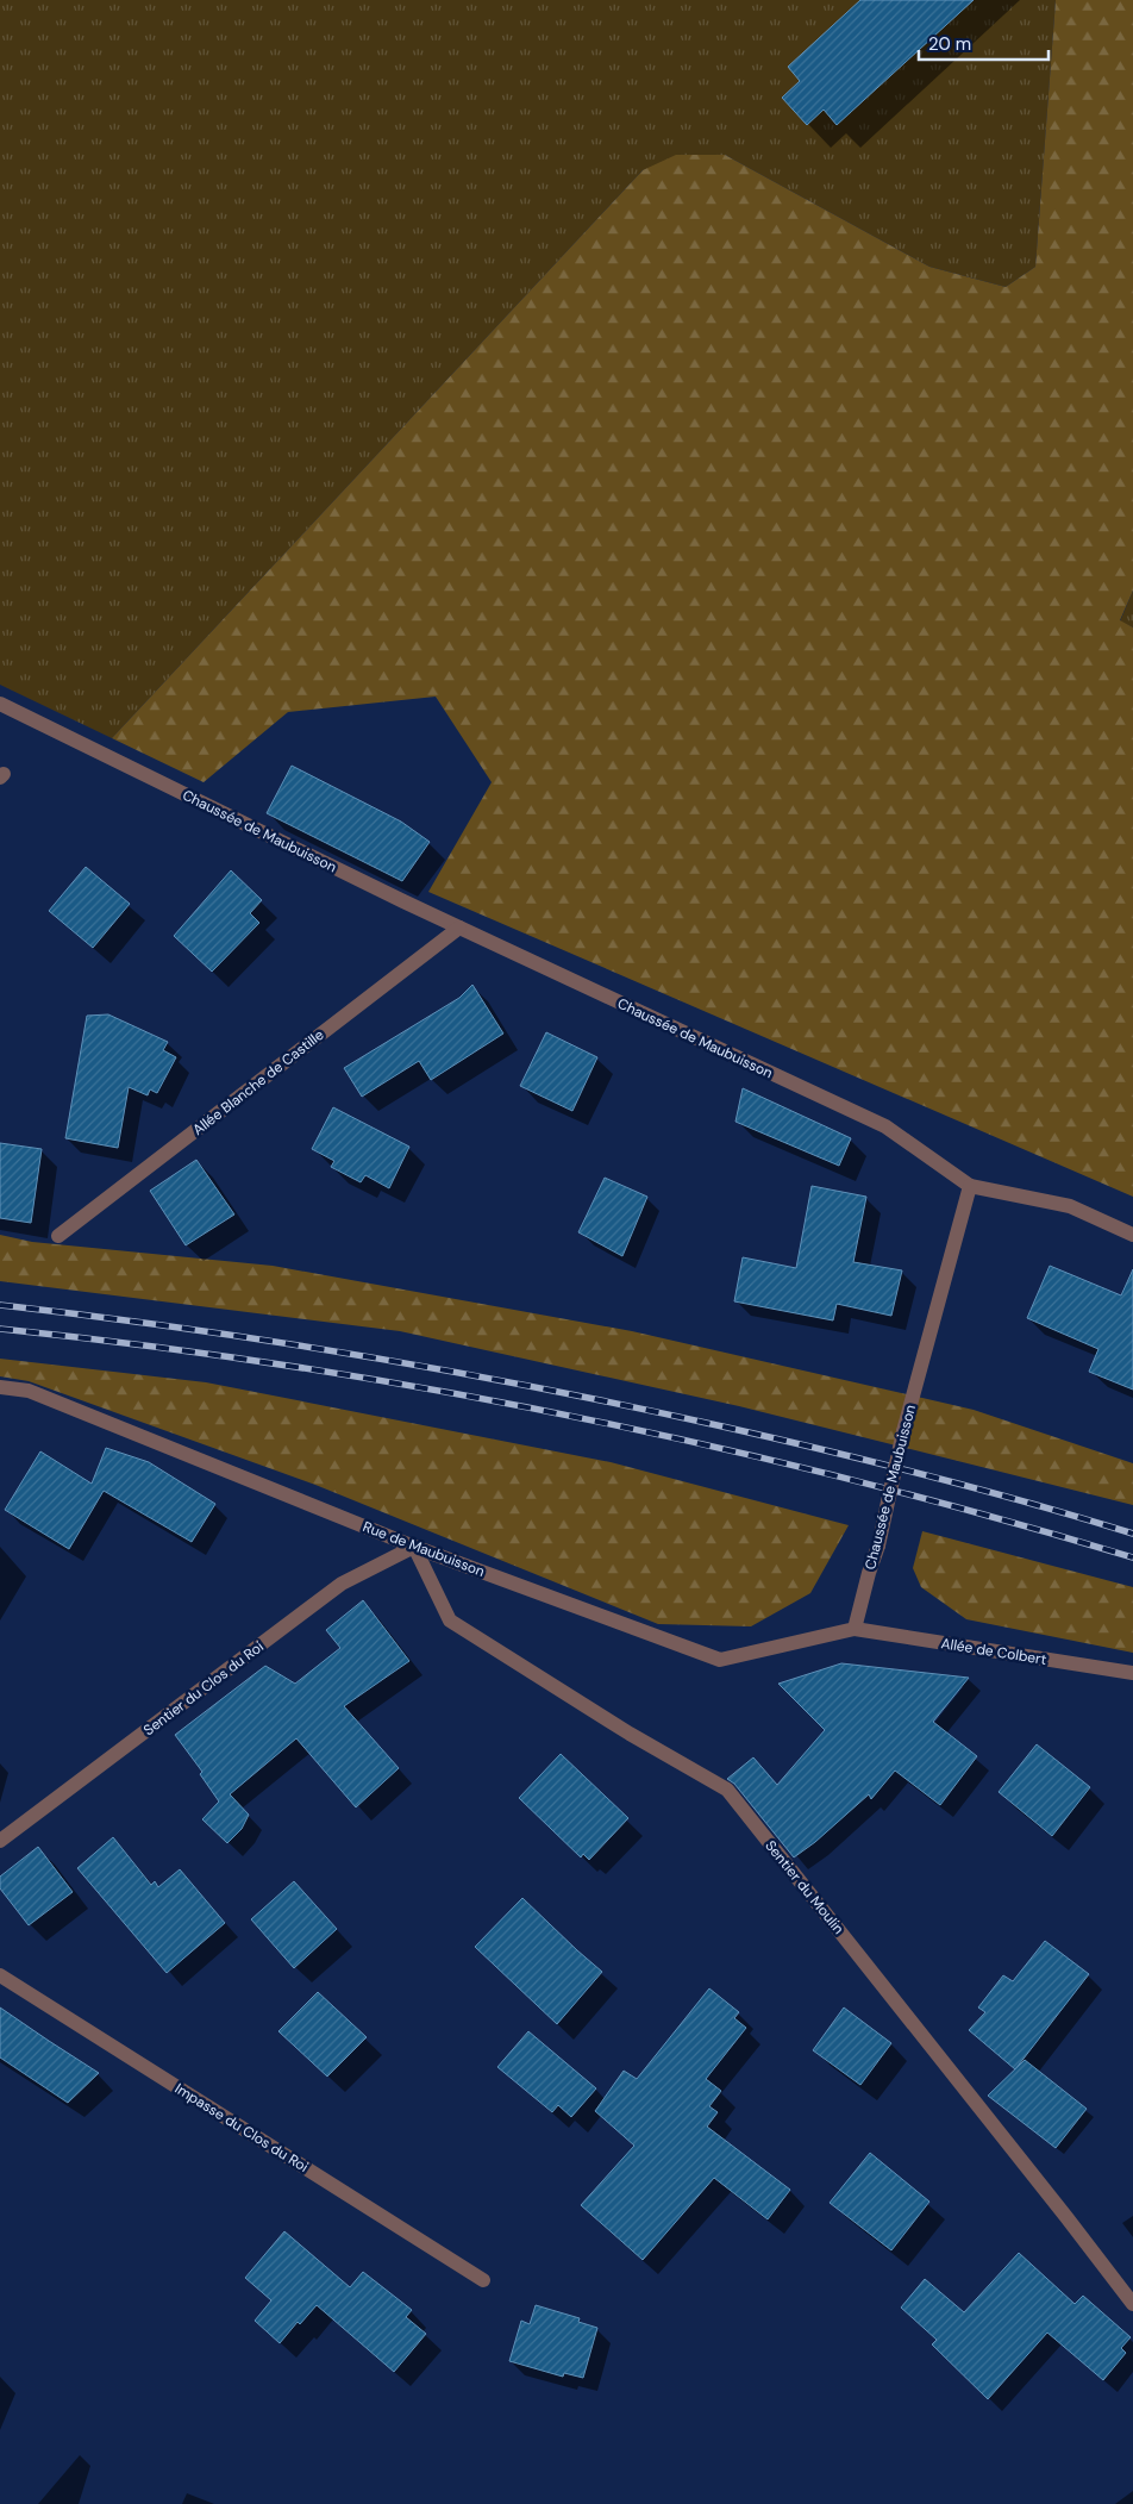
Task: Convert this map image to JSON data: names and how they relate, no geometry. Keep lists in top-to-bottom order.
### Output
{
  "streets": {
    "street": [
      "Chaussée de Maubuisson",
      "Allée Blanche de Castille",
      "Rue de Maubuisson",
      "Allée de Colbert",
      "Sentier du Clos du Roi",
      "Sentier du Moulin",
      "Impasse du Clos du Roi"
    ]
  },
  "crossings": [
    ["Chaussée de Maubuisson", "Allée Blanche de Castille"],
    ["Chaussée de Maubuisson", "Rue de Maubuisson"],
    ["Chaussée de Maubuisson", "Allée de Colbert"],
    ["Rue de Maubuisson", "Allée de Colbert"],
    ["Rue de Maubuisson", "Sentier du Clos du Roi"],
    ["Rue de Maubuisson", "Sentier du Moulin"],
    ["Sentier du Clos du Roi", "Sentier du Moulin"]
  ],
  "scale_bar": "20 m"
}
